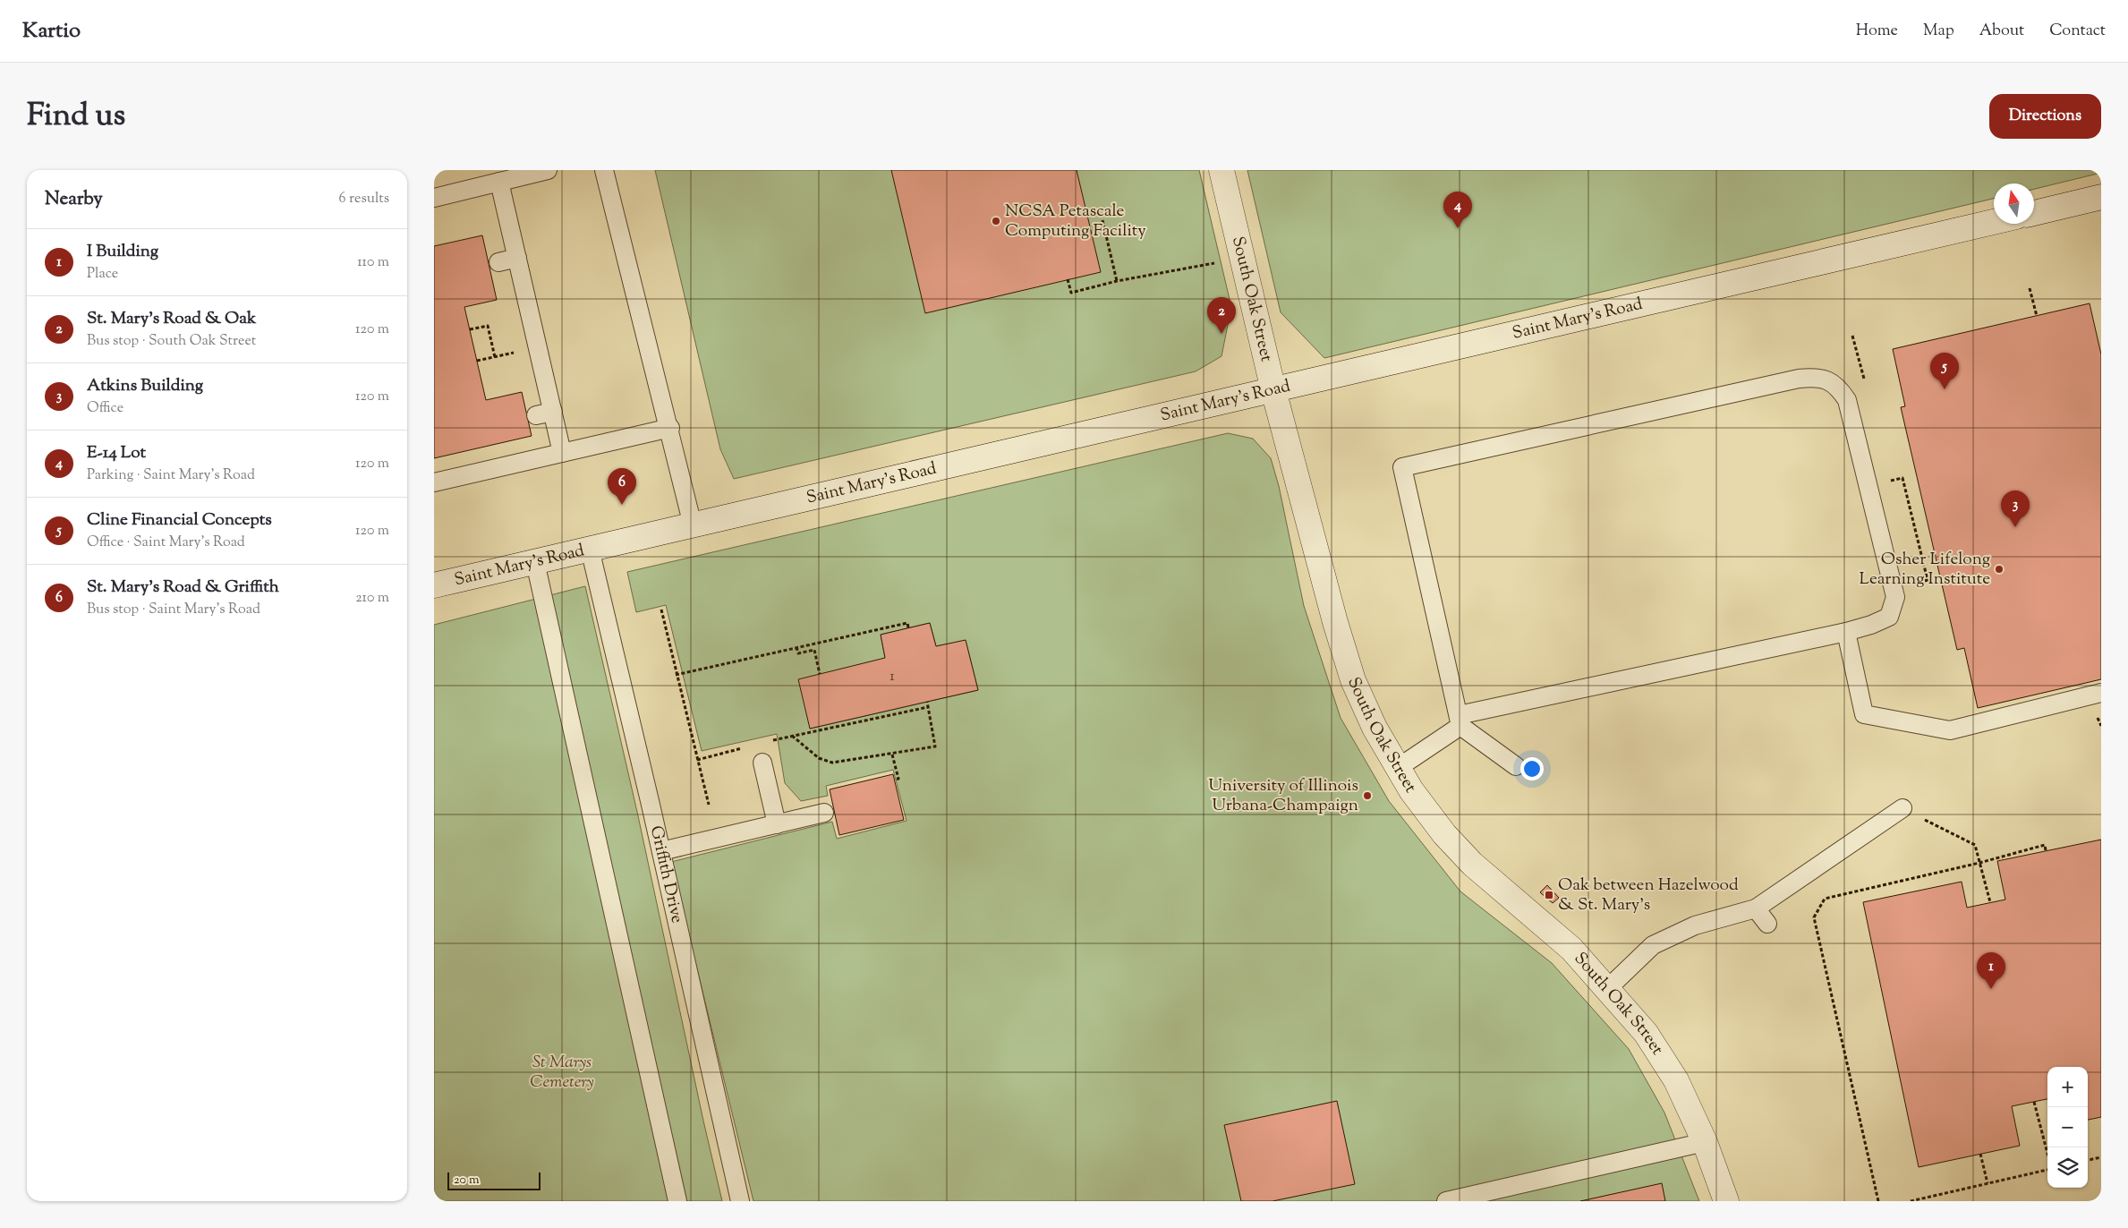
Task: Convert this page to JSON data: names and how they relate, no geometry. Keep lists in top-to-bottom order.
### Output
{
  "streets": {
    "main road": ["South Oak Street", "Saint Mary's Road"],
    "lane": ["Griffith Drive"]
  },
  "crossings": [
    ["South Oak Street", "Saint Mary's Road"],
    ["Saint Mary's Road", "Griffith Drive"]
  ],
  "parks": ["St Marys Cemetery"],
  "places": {
    "other": ["NCSA Petascale Computing Facility", "Osher Lifelong Learning Institute", "University of Illinois Urbana-Champaign"],
    "transit": ["Oak between Hazelwood & St. Mary's"]
  },
  "house_numbers": ["1"],
  "scale_bar": "20 m",
  "north": "top",
  "page": {
    "header": "Kartio",
    "nav": [
      "Home",
      "Map",
      "About",
      "Contact"
    ],
    "title": "Find us",
    "buttons": "Directions",
    "heading": ["Nearby", "6 results"],
    "pins": [
      "4",
      "2",
      "5",
      "6",
      "3",
      "1"
    ],
    "list": [
      {
        "mark": "1",
        "name": "I Building",
        "note": "Place",
        "value": "110 m"
      },
      {
        "mark": "2",
        "name": "St. Mary's Road & Oak",
        "note": "Bus stop · South Oak Street",
        "value": "120 m"
      },
      {
        "mark": "3",
        "name": "Atkins Building",
        "note": "Office",
        "value": "120 m"
      },
      {
        "mark": "4",
        "name": "E-14 Lot",
        "note": "Parking · Saint Mary's Road",
        "value": "120 m"
      },
      {
        "mark": "5",
        "name": "Cline Financial Concepts",
        "note": "Office · Saint Mary's Road",
        "value": "120 m"
      },
      {
        "mark": "6",
        "name": "St. Mary's Road & Griffith",
        "note": "Bus stop · Saint Mary's Road",
        "value": "210 m"
      }
    ],
    "map_buttons": ["+", "−"],
    "scale": "20 m"
  }
}
